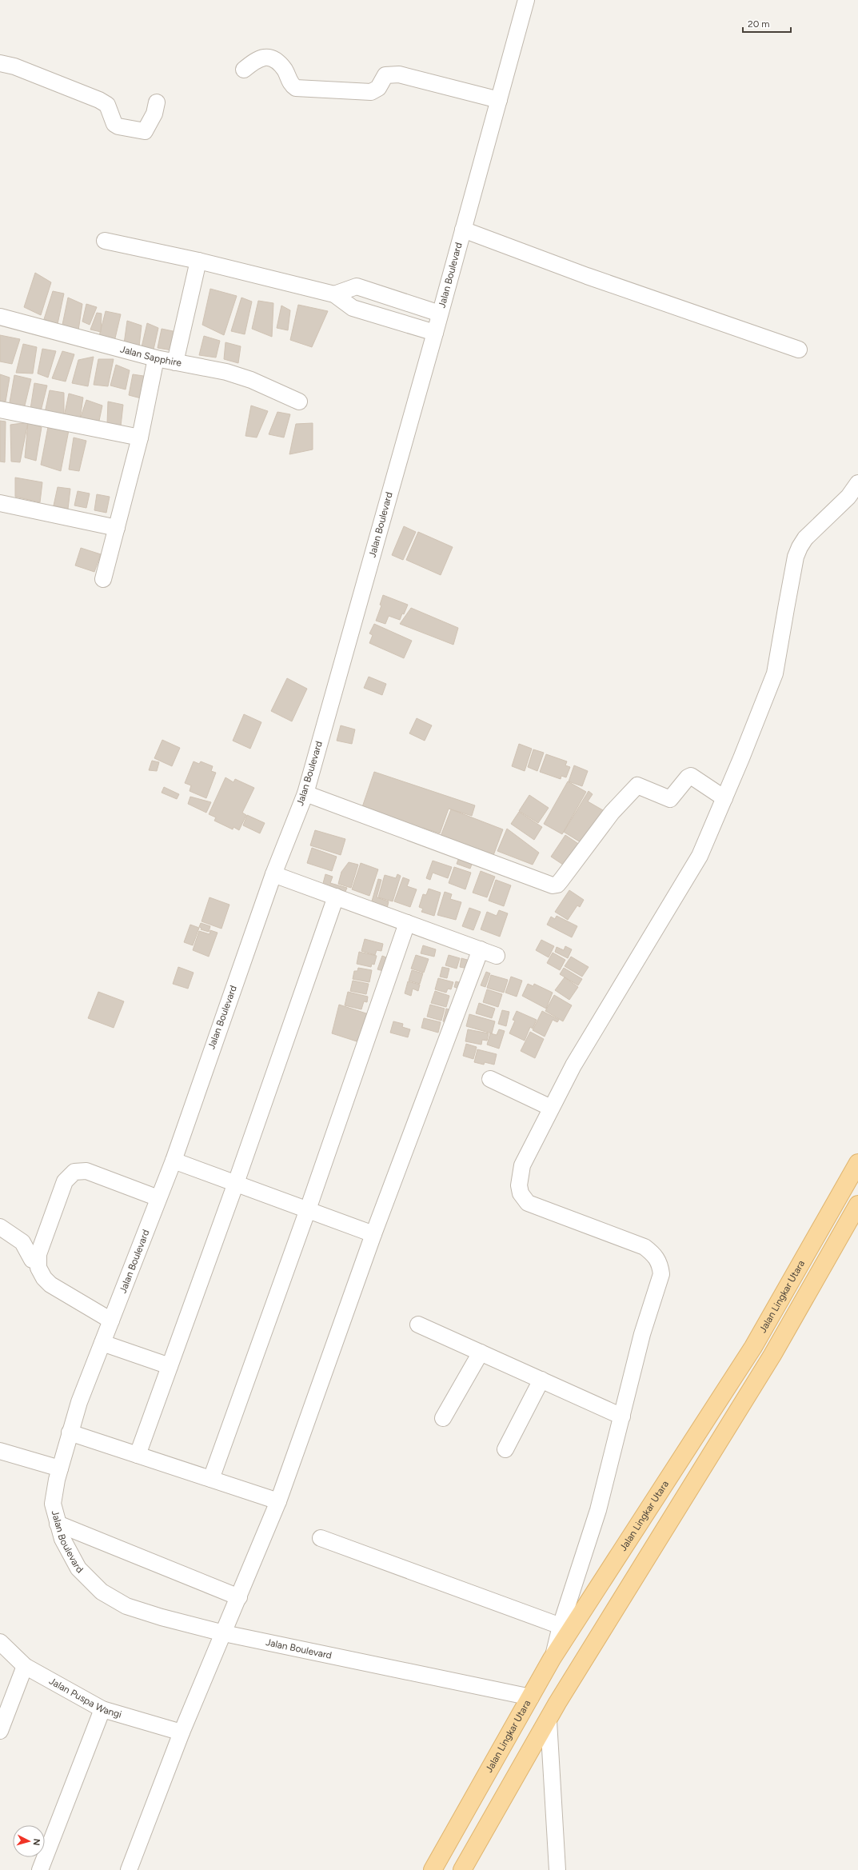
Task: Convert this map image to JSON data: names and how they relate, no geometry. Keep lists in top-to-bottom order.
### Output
{
  "streets": {
    "main road": ["Jalan Lingkar Utara"],
    "street": ["Jalan Boulevard", "Jalan Sapphire", "Jalan Puspa Wangi"]
  },
  "crossings": [
    ["Jalan Boulevard", "Jalan Lingkar Utara"]
  ],
  "scale_bar": "20 m",
  "north": "right"
}
